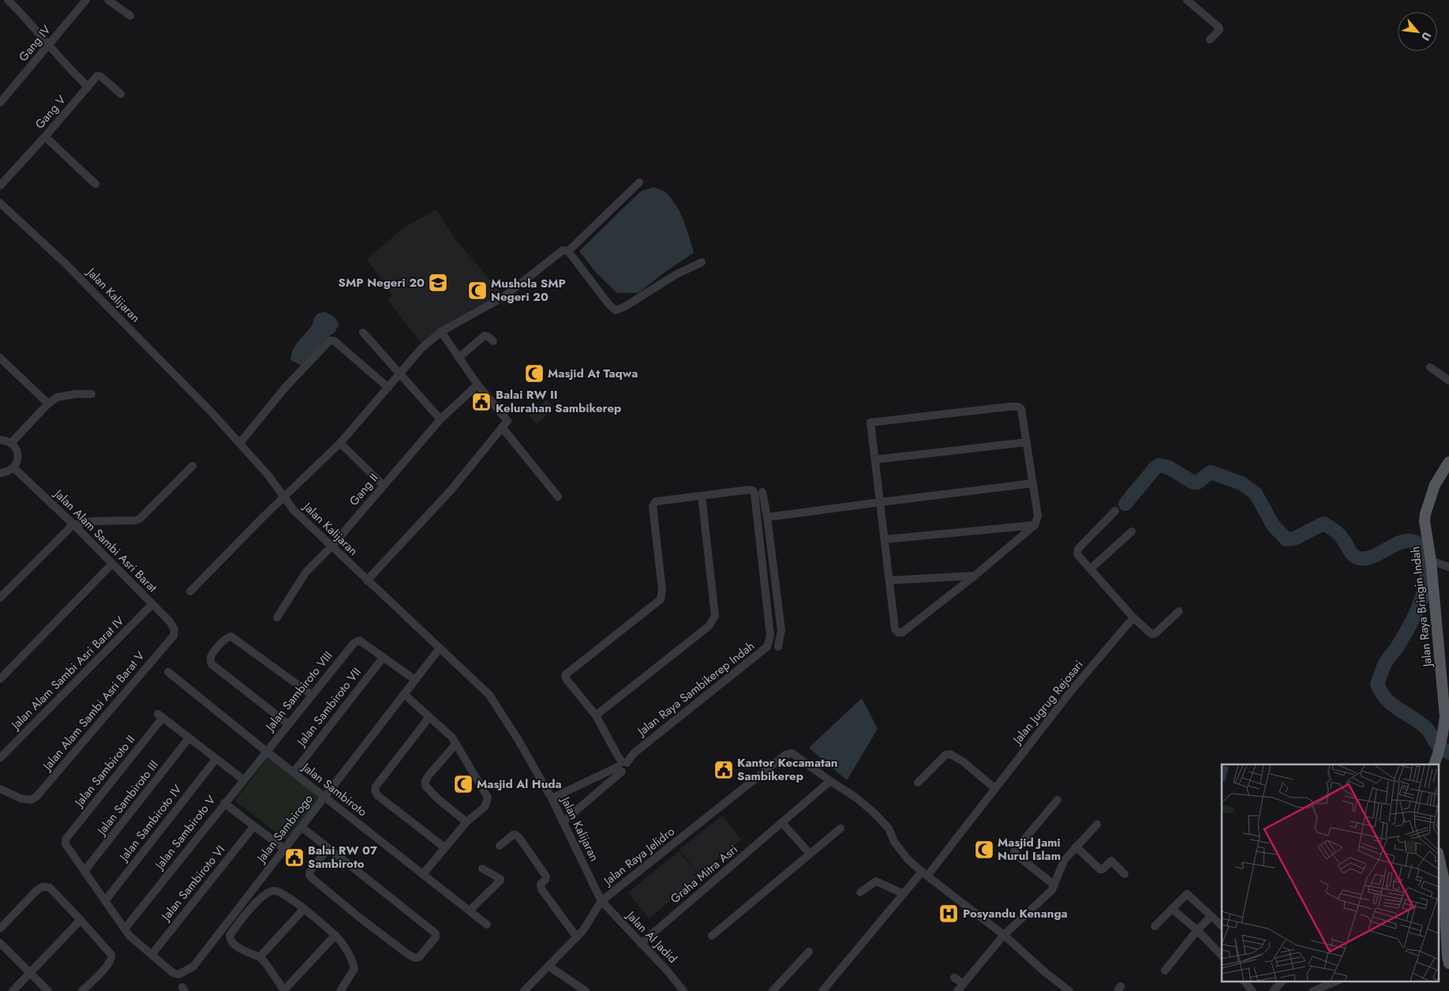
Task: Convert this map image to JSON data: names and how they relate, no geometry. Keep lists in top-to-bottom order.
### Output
{
  "streets": {
    "main road": ["Jalan Raya Bringin Indah"],
    "street": [
      "Gang IV",
      "Gang V",
      "Jalan Kalijaran",
      "Gang II",
      "Jalan Alam Sambi Asri Barat",
      "Jalan Alam Sambi Asri Barat IV",
      "Jalan Raya Sambikerep Indah",
      "Jalan Sambiroto VIII",
      "Jalan Jugrug Rejosari",
      "Jalan Sambiroto VII",
      "Jalan Alam Sambi Asri Barat V",
      "Jalan Sambiroto II",
      "Jalan Sambiroto",
      "Jalan Sambiroto III",
      "Jalan Sambiroto IV",
      "Jalan Sambirogo",
      "Jalan Sambiroto V",
      "Jalan Raya Jelidro",
      "Graha Mitra Asri",
      "Jalan Sambiroto VI",
      "Jalan Al Jadid"
    ]
  },
  "crossings": [
    ["Jalan Kalijaran", "Gang II"],
    ["Jalan Kalijaran", "Jalan Raya Sambikerep Indah"],
    ["Jalan Kalijaran", "Jalan Sambirogo"],
    ["Jalan Kalijaran", "Jalan Raya Jelidro"],
    ["Jalan Kalijaran", "Jalan Al Jadid"],
    ["Jalan Alam Sambi Asri Barat", "Jalan Alam Sambi Asri Barat IV"],
    ["Jalan Alam Sambi Asri Barat", "Jalan Alam Sambi Asri Barat V"],
    ["Jalan Sambiroto VIII", "Jalan Sambiroto VII"],
    ["Jalan Sambiroto VIII", "Jalan Sambiroto"],
    ["Jalan Sambiroto VIII", "Jalan Sambiroto V"],
    ["Jalan Sambiroto VII", "Jalan Sambiroto"],
    ["Jalan Sambiroto II", "Jalan Sambiroto III"],
    ["Jalan Sambiroto II", "Jalan Sambiroto IV"],
    ["Jalan Sambiroto II", "Jalan Sambiroto V"],
    ["Jalan Sambiroto", "Jalan Sambirogo"],
    ["Jalan Sambiroto", "Jalan Sambiroto V"],
    ["Jalan Sambirogo", "Jalan Sambiroto VI"],
    ["Jalan Raya Jelidro", "Graha Mitra Asri"],
    ["Jalan Raya Jelidro", "Jalan Al Jadid"],
    ["Graha Mitra Asri", "Jalan Al Jadid"]
  ],
  "places": {
    "school or university": ["SMP Negeri 20"],
    "mosque": [
      "Mushola SMP Negeri 20",
      "Masjid At Taqwa",
      "Masjid Al Huda",
      "Masjid Jami Nurul Islam"
    ],
    "public building": ["Balai RW II Kelurahan Sambikerep", "Kantor Kecamatan Sambikerep", "Balai RW 07 Sambiroto"],
    "hospital": ["Posyandu Kenanga"]
  },
  "north": "bottom right"
}
